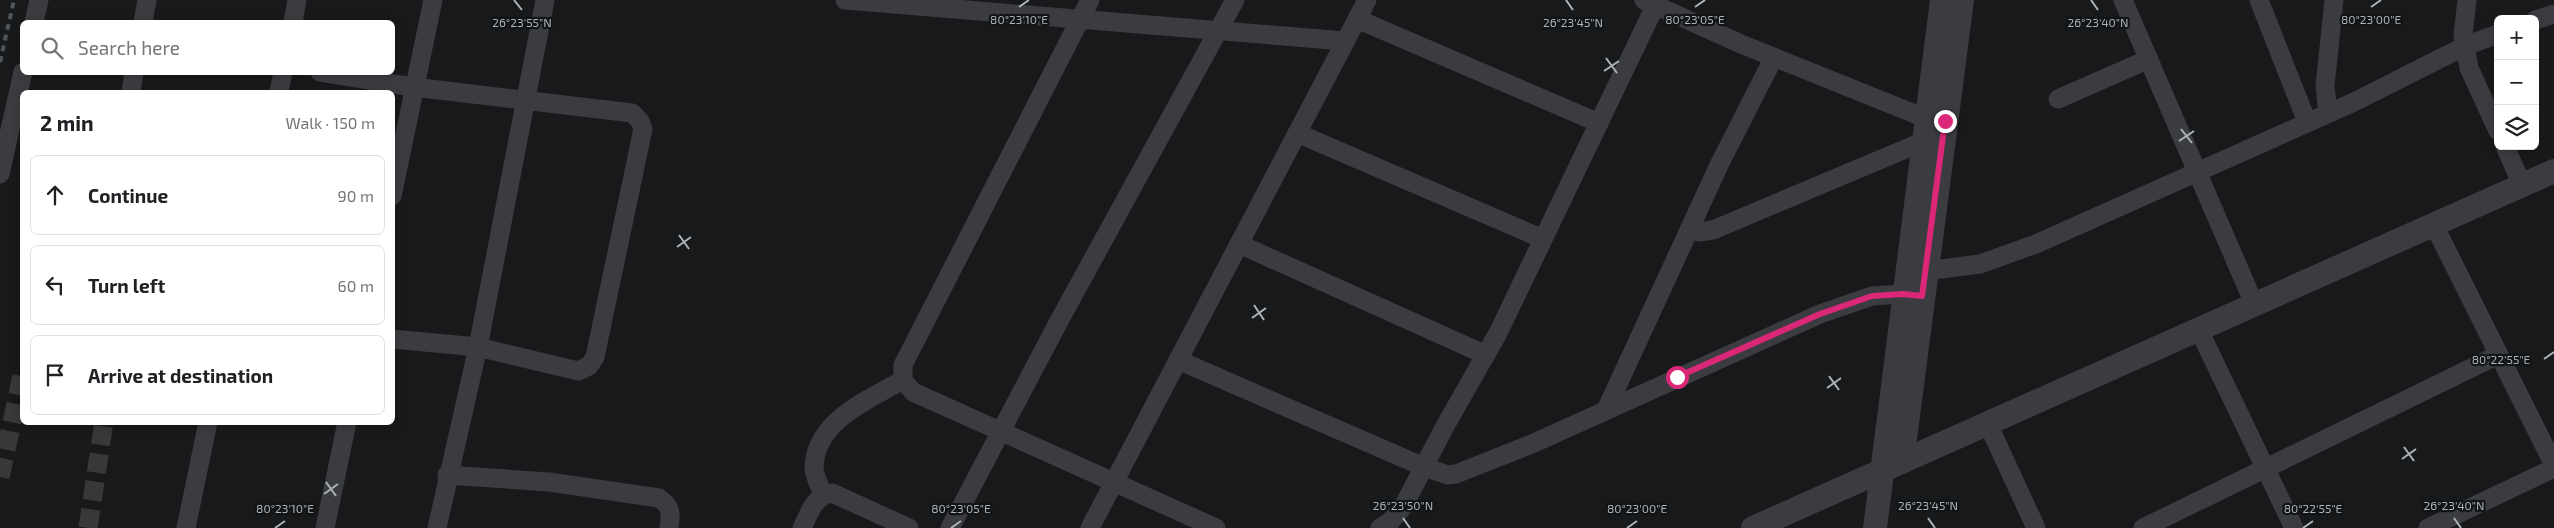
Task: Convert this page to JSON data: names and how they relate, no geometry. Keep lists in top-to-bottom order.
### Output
{
  "page": {
    "map_buttons": ["+", "−"],
    "search": "Search here",
    "heading": ["2 min", "Walk · 150 m"],
    "list": [
      ["Continue", "90 m"],
      ["Turn left", "60 m"],
      "Arrive at destination"
    ]
  },
  "coordinates": [
    "80°23'10\"E",
    "80°23'05\"E",
    "80°23'00\"E",
    "26°23'55\"N",
    "26°23'45\"N",
    "26°23'40\"N",
    "80°22'55\"E",
    "26°23'50\"N"
  ]
}
